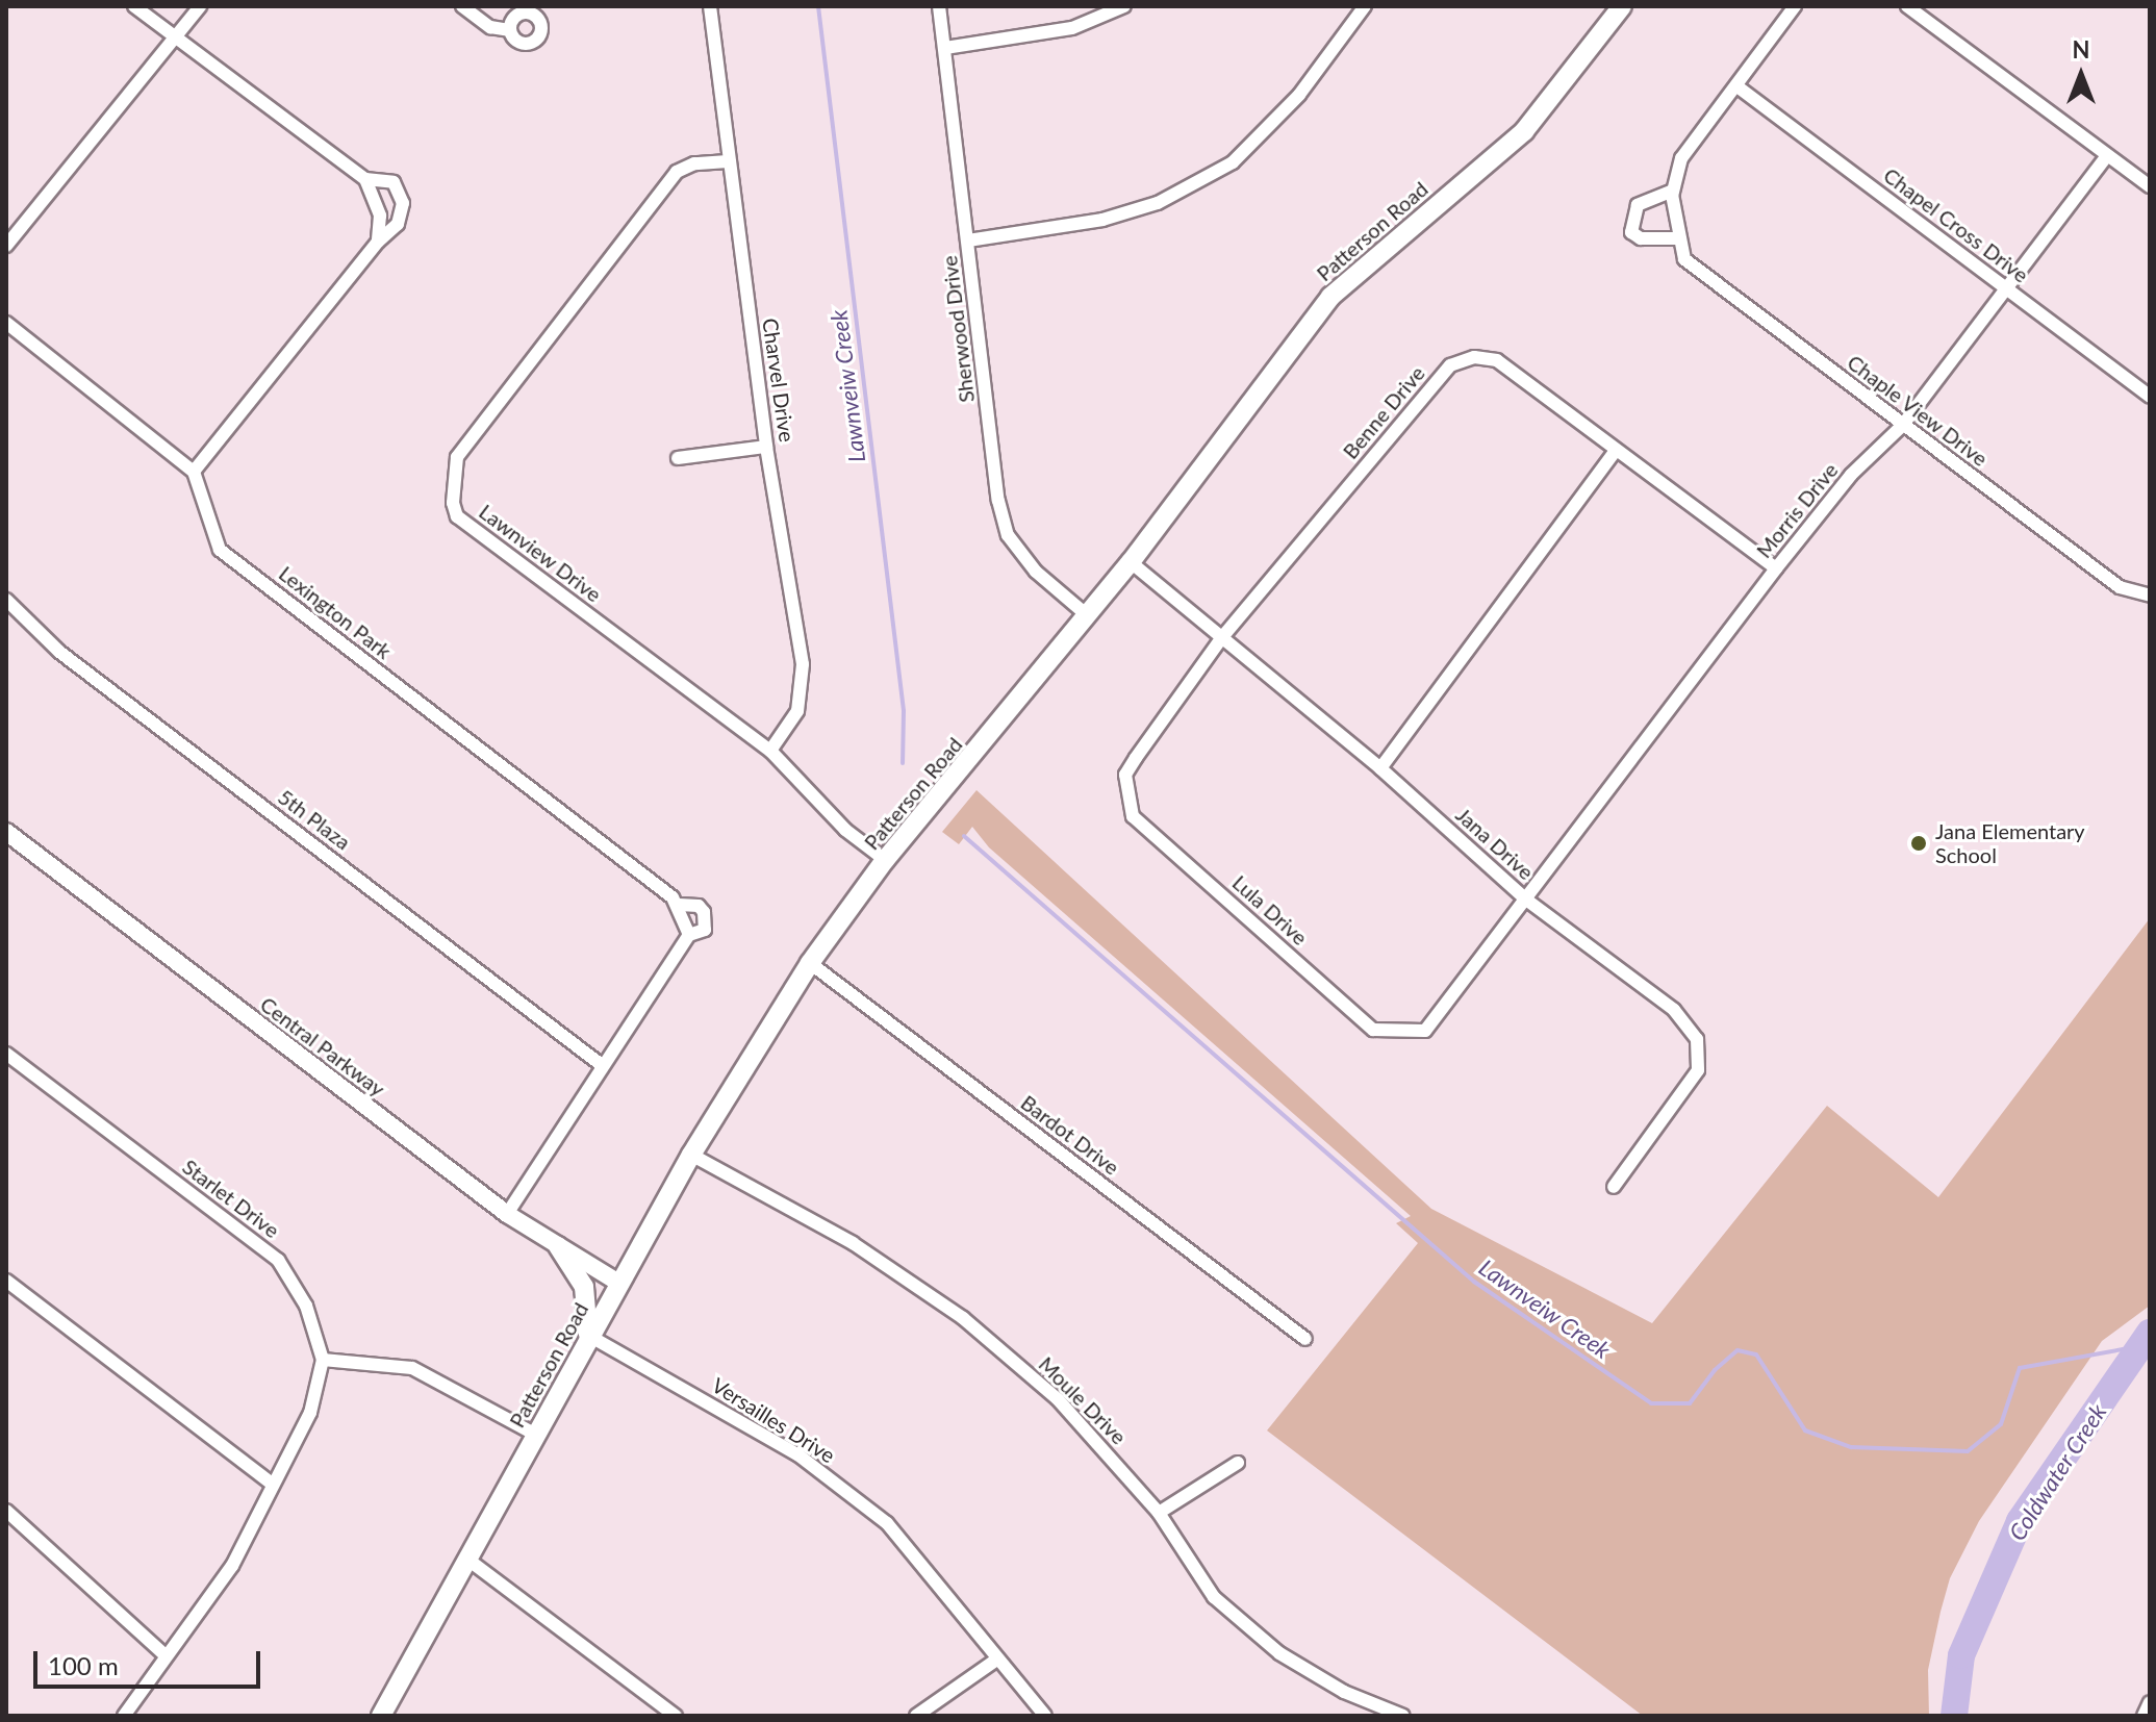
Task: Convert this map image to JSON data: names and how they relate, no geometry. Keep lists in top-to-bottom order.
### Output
{
  "streets": {
    "main road": ["Patterson Road"],
    "street": [
      "Chapel Cross Drive",
      "Sherwood Drive",
      "Charvel Drive",
      "Chaple View Drive",
      "Benne Drive",
      "Morris Drive",
      "Lawnview Drive",
      "Lexington Park",
      "5th Plaza",
      "Jana Drive",
      "Lula Drive",
      "Central Parkway",
      "Bardot Drive",
      "Starlet Drive",
      "Moule Drive",
      "Versailles Drive"
    ]
  },
  "crossings": [
    ["Chapel Cross Drive", "Morris Drive"],
    ["Patterson Road", "Sherwood Drive"],
    ["Patterson Road", "Lawnview Drive"],
    ["Patterson Road", "Jana Drive"],
    ["Patterson Road", "Central Parkway"],
    ["Patterson Road", "Bardot Drive"],
    ["Patterson Road", "Moule Drive"],
    ["Patterson Road", "Versailles Drive"],
    ["Charvel Drive", "Lawnview Drive"],
    ["Chaple View Drive", "Morris Drive"],
    ["Benne Drive", "Morris Drive"],
    ["Benne Drive", "Jana Drive"],
    ["Benne Drive", "Lula Drive"],
    ["Morris Drive", "Jana Drive"],
    ["Morris Drive", "Lula Drive"],
    ["Jana Drive", "Lula Drive"]
  ],
  "water": ["Lawnveiw Creek", "Coldwater Creek"],
  "places": ["Jana Elementary School"],
  "scale_bar": "100 m",
  "north": "top"
}
